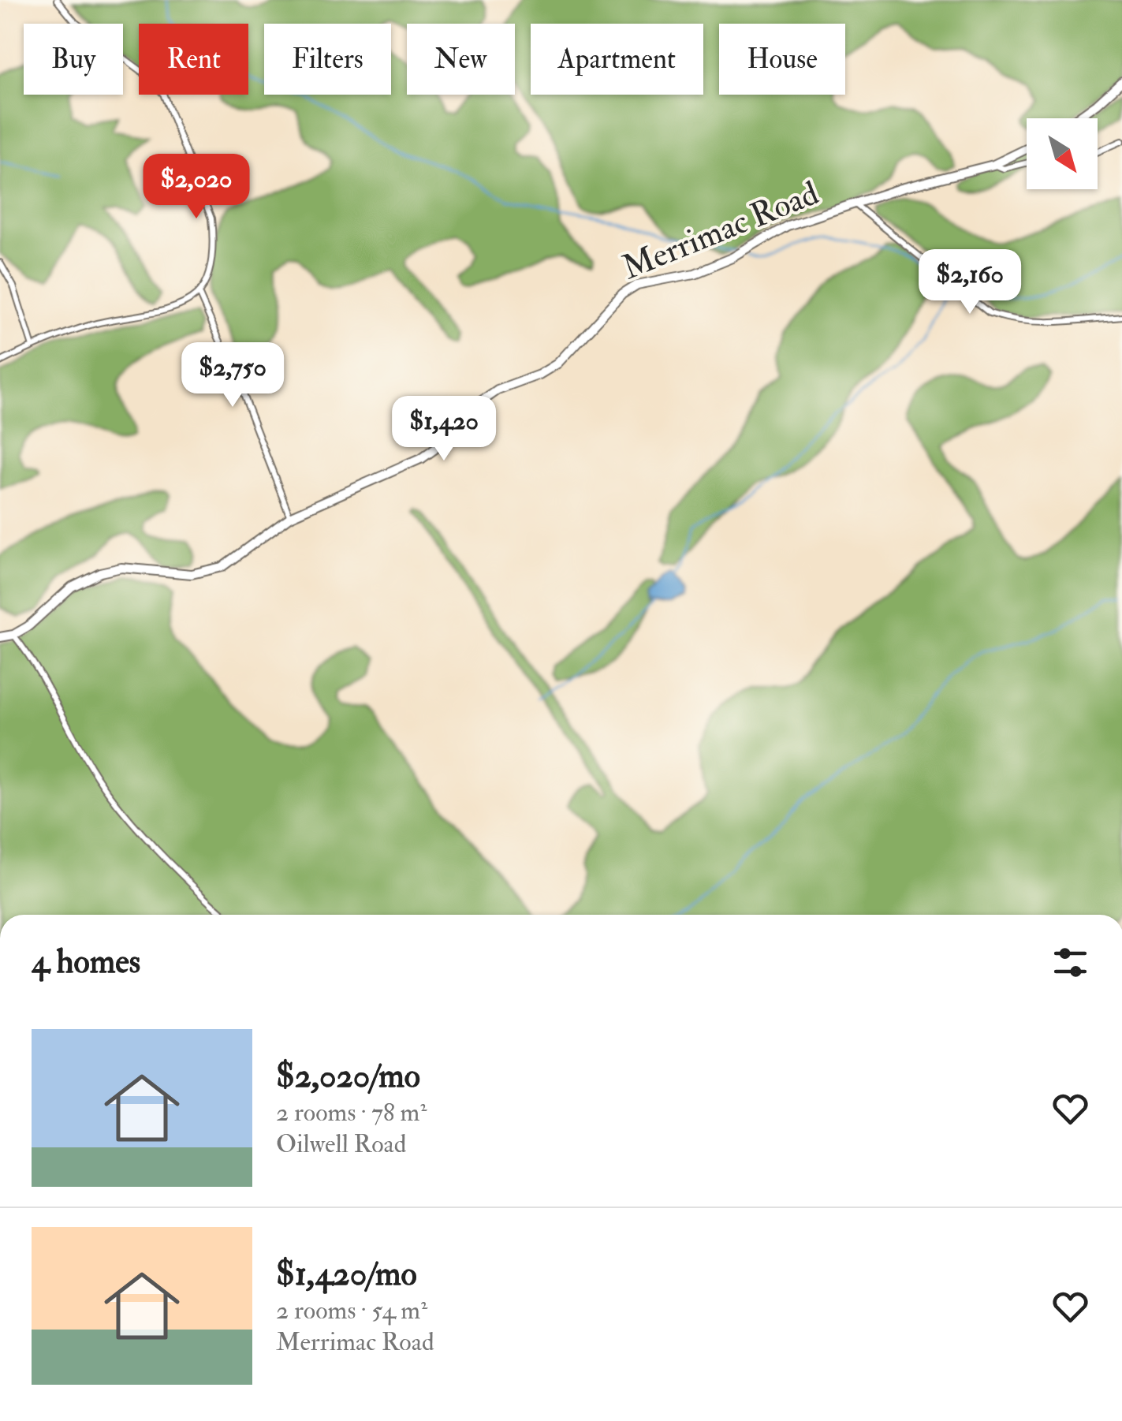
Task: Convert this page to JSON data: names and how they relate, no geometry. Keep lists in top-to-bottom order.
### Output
{
  "streets": {
    "street": ["Merrimac Road"]
  },
  "north": "bottom right",
  "page": {
    "chip": [
      "Buy",
      "Rent",
      "Filters",
      "New",
      "Apartment",
      "House"
    ],
    "price": [
      "$2,020",
      "$2,160",
      "$2,750",
      "$1,420"
    ],
    "heading": "4 homes",
    "list": [
      {
        "name": "$2,020/mo",
        "note": "2 rooms · 78 m² · Oilwell Road"
      },
      {
        "name": "$1,420/mo",
        "note": "2 rooms · 54 m² · Merrimac Road"
      }
    ]
  }
}
